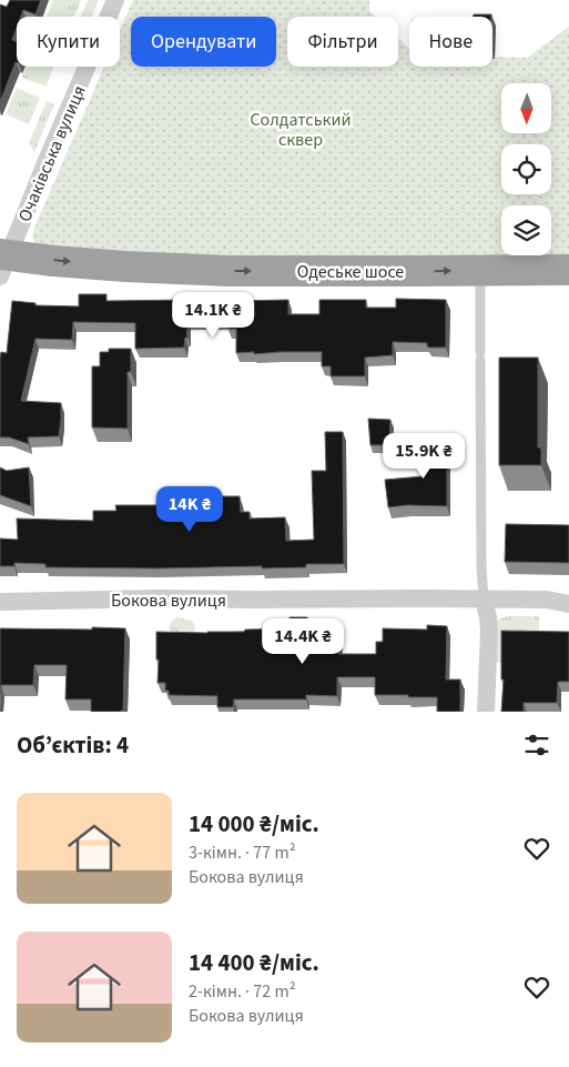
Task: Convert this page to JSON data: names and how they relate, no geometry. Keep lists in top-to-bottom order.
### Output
{
  "streets": {
    "highway": ["Одеське шосе"],
    "street": ["Очаківська вулиця", "Бокова вулиця"]
  },
  "crossings": [
    ["Очаківська вулиця", "Одеське шосе"]
  ],
  "one_way": ["Одеське шосе"],
  "parks": ["Солдатський сквер"],
  "north": "bottom",
  "page": {
    "chip": [
      "Купити",
      "Орендувати",
      "Фільтри",
      "Нове"
    ],
    "price": [
      "14.1K ₴",
      "15.9K ₴",
      "14K ₴",
      "14.4K ₴"
    ],
    "heading": "Об’єктів: 4",
    "list": [
      {
        "name": "14 000 ₴/міс.",
        "note": "3-кімн. · 77 m² · Бокова вулиця"
      },
      {
        "name": "14 400 ₴/міс.",
        "note": "2-кімн. · 72 m² · Бокова вулиця"
      }
    ]
  }
}
